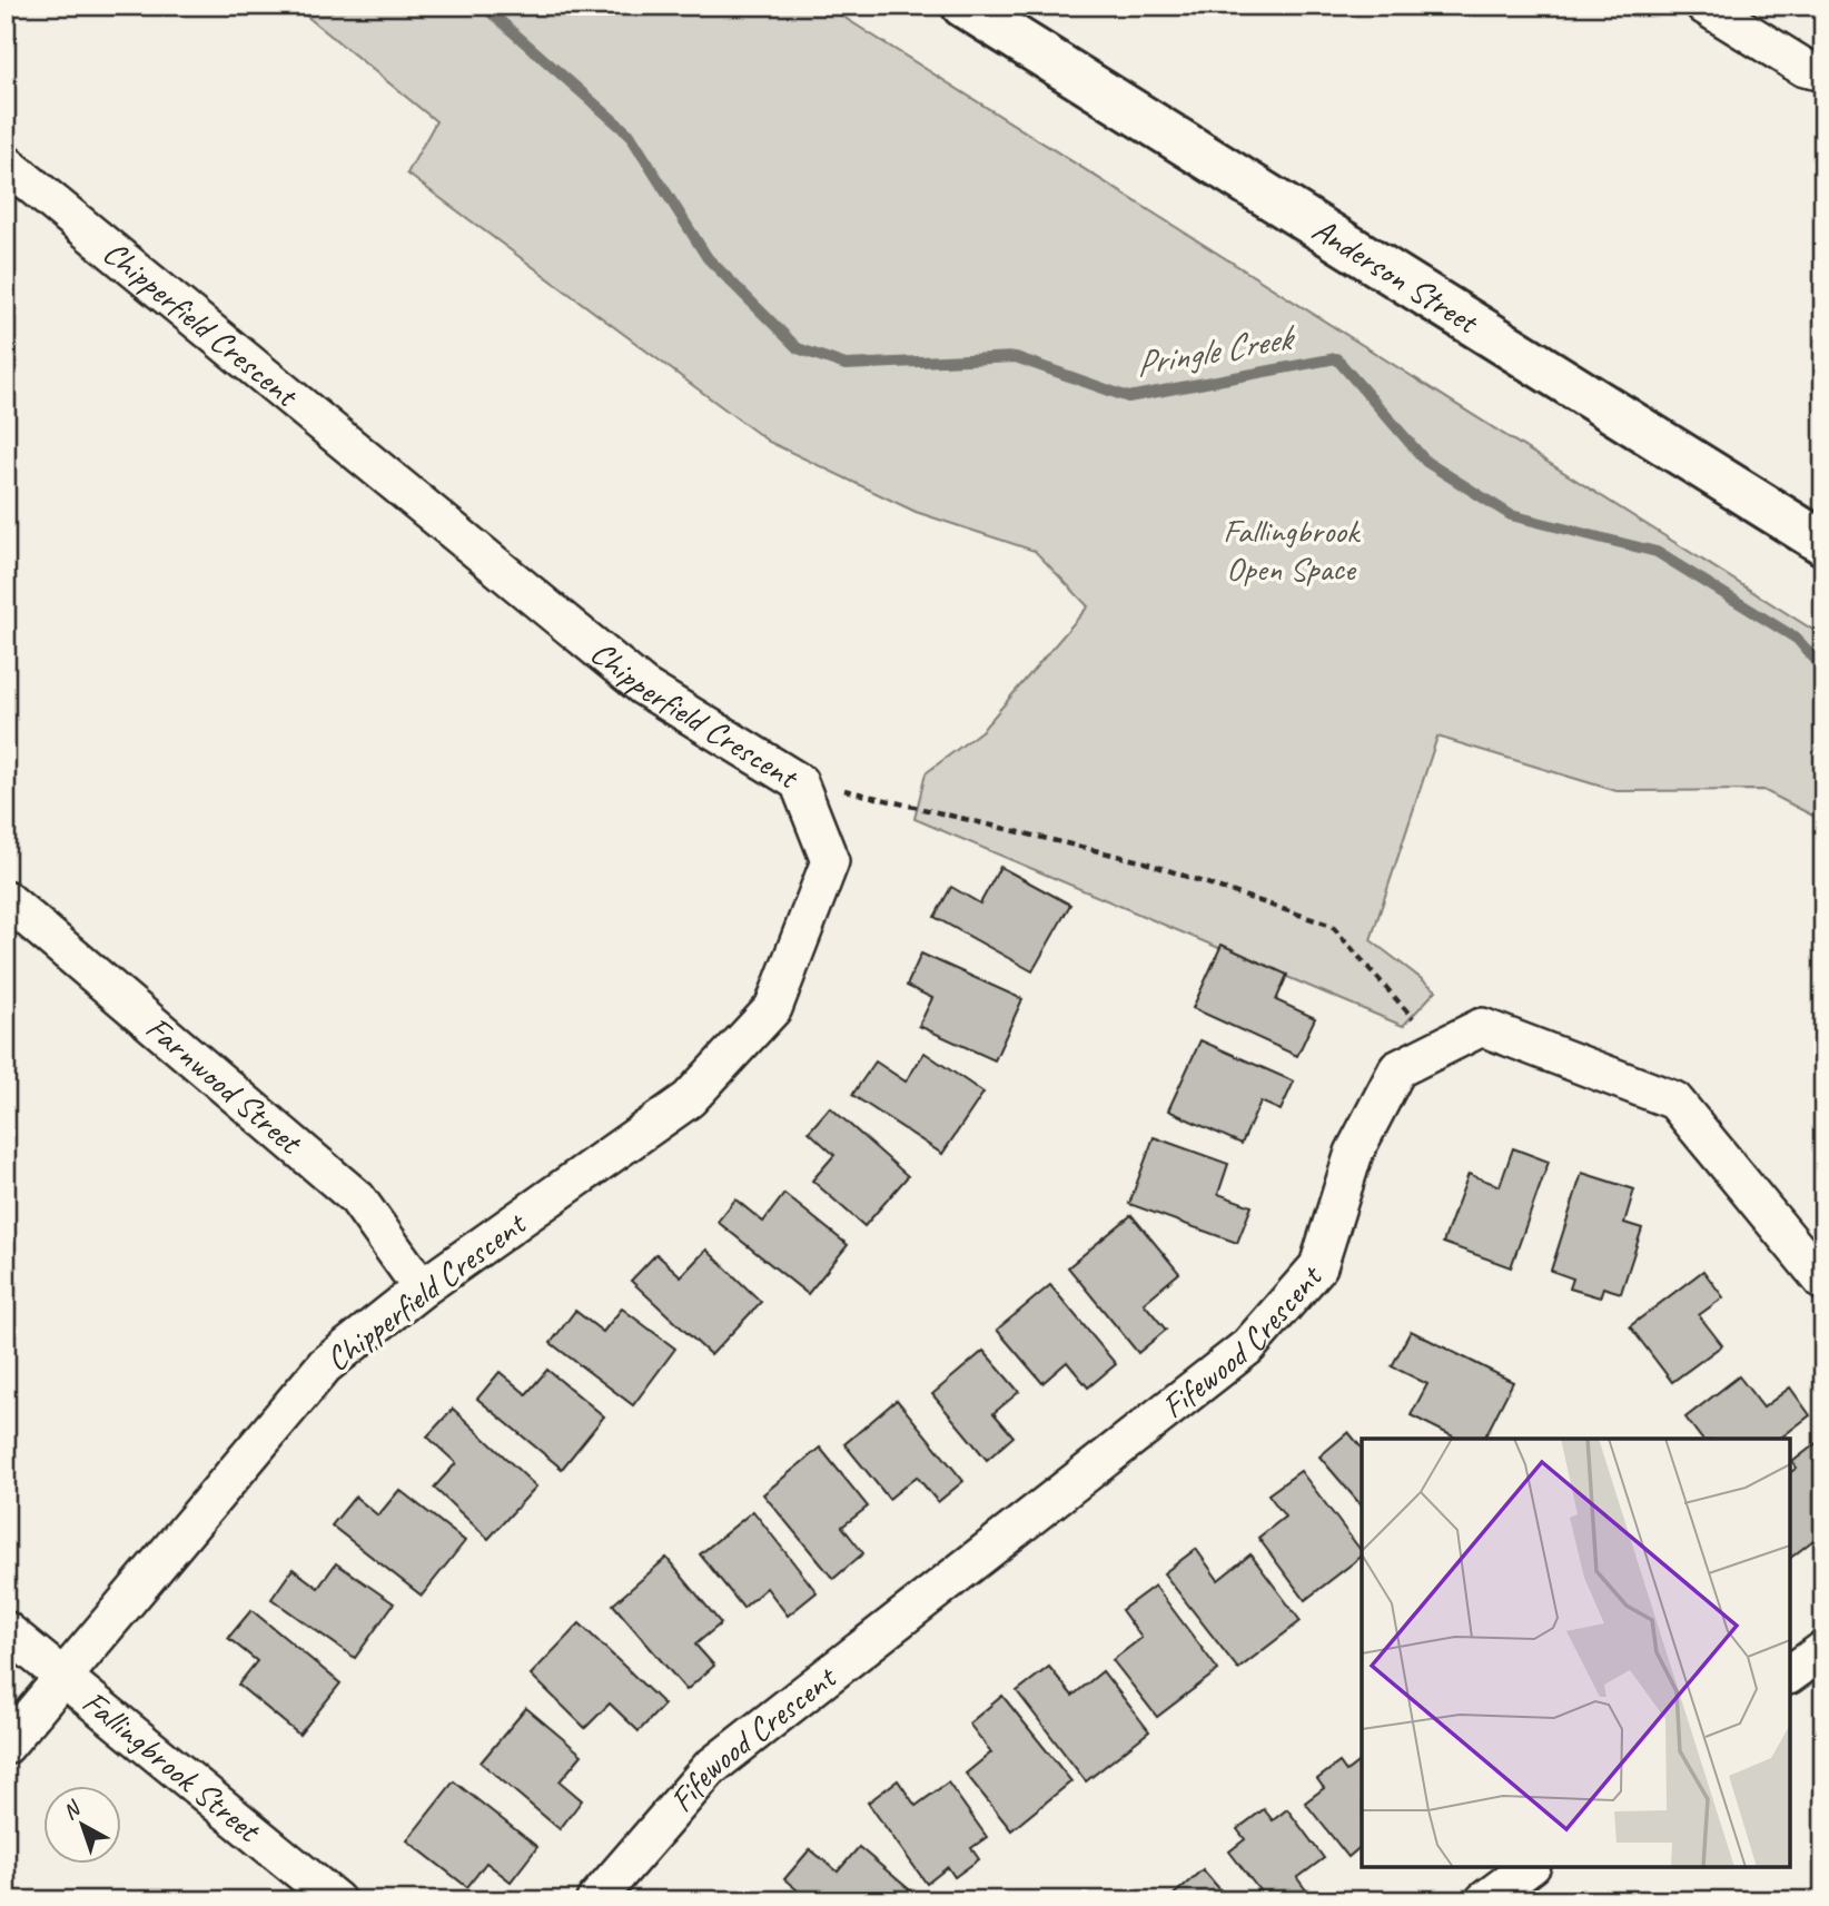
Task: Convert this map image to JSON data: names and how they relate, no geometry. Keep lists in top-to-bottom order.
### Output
{
  "streets": {
    "street": [
      "Anderson Street",
      "Chipperfield Crescent",
      "Farnwood Street",
      "Fifewood Crescent",
      "Fallingbrook Street"
    ]
  },
  "crossings": [
    ["Chipperfield Crescent", "Farnwood Street"],
    ["Chipperfield Crescent", "Fallingbrook Street"]
  ],
  "water": ["Pringle Creek"],
  "parks": ["Fallingbrook Open Space"],
  "north": "top left"
}
